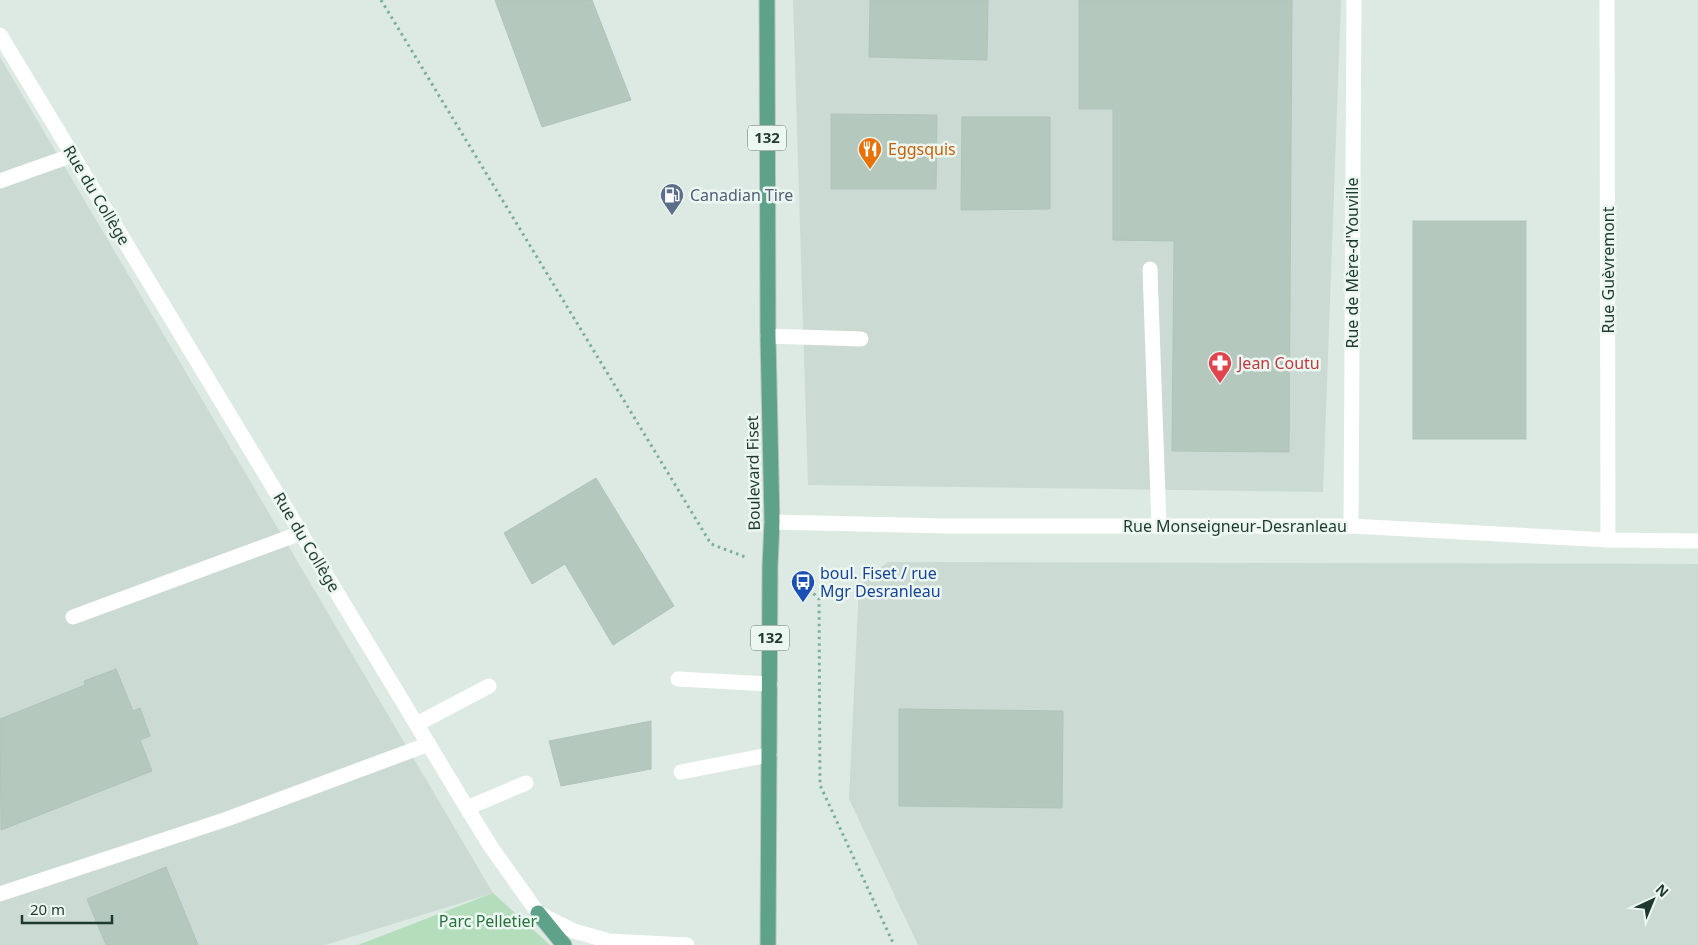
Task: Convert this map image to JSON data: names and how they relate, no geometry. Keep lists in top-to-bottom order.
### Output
{
  "streets": {
    "main road": ["132", "Boulevard Fiset"],
    "street": [
      "Rue du Collège",
      "Rue de Mère-d'Youville",
      "Rue Guèvremont",
      "Rue Monseigneur-Desranleau"
    ]
  },
  "crossings": [
    ["Rue de Mère-d'Youville", "Rue Monseigneur-Desranleau"],
    ["Rue Guèvremont", "Rue Monseigneur-Desranleau"],
    ["Boulevard Fiset", "Rue Monseigneur-Desranleau"]
  ],
  "parks": ["Parc Pelletier"],
  "places": {
    "restaurant": ["Eggsquis"],
    "fuel station": ["Canadian Tire"],
    "pharmacy": ["Jean Coutu"],
    "bus stop": ["boul. Fiset / rue Mgr Desranleau"]
  },
  "scale_bar": "20 m",
  "north": "top right"
}
